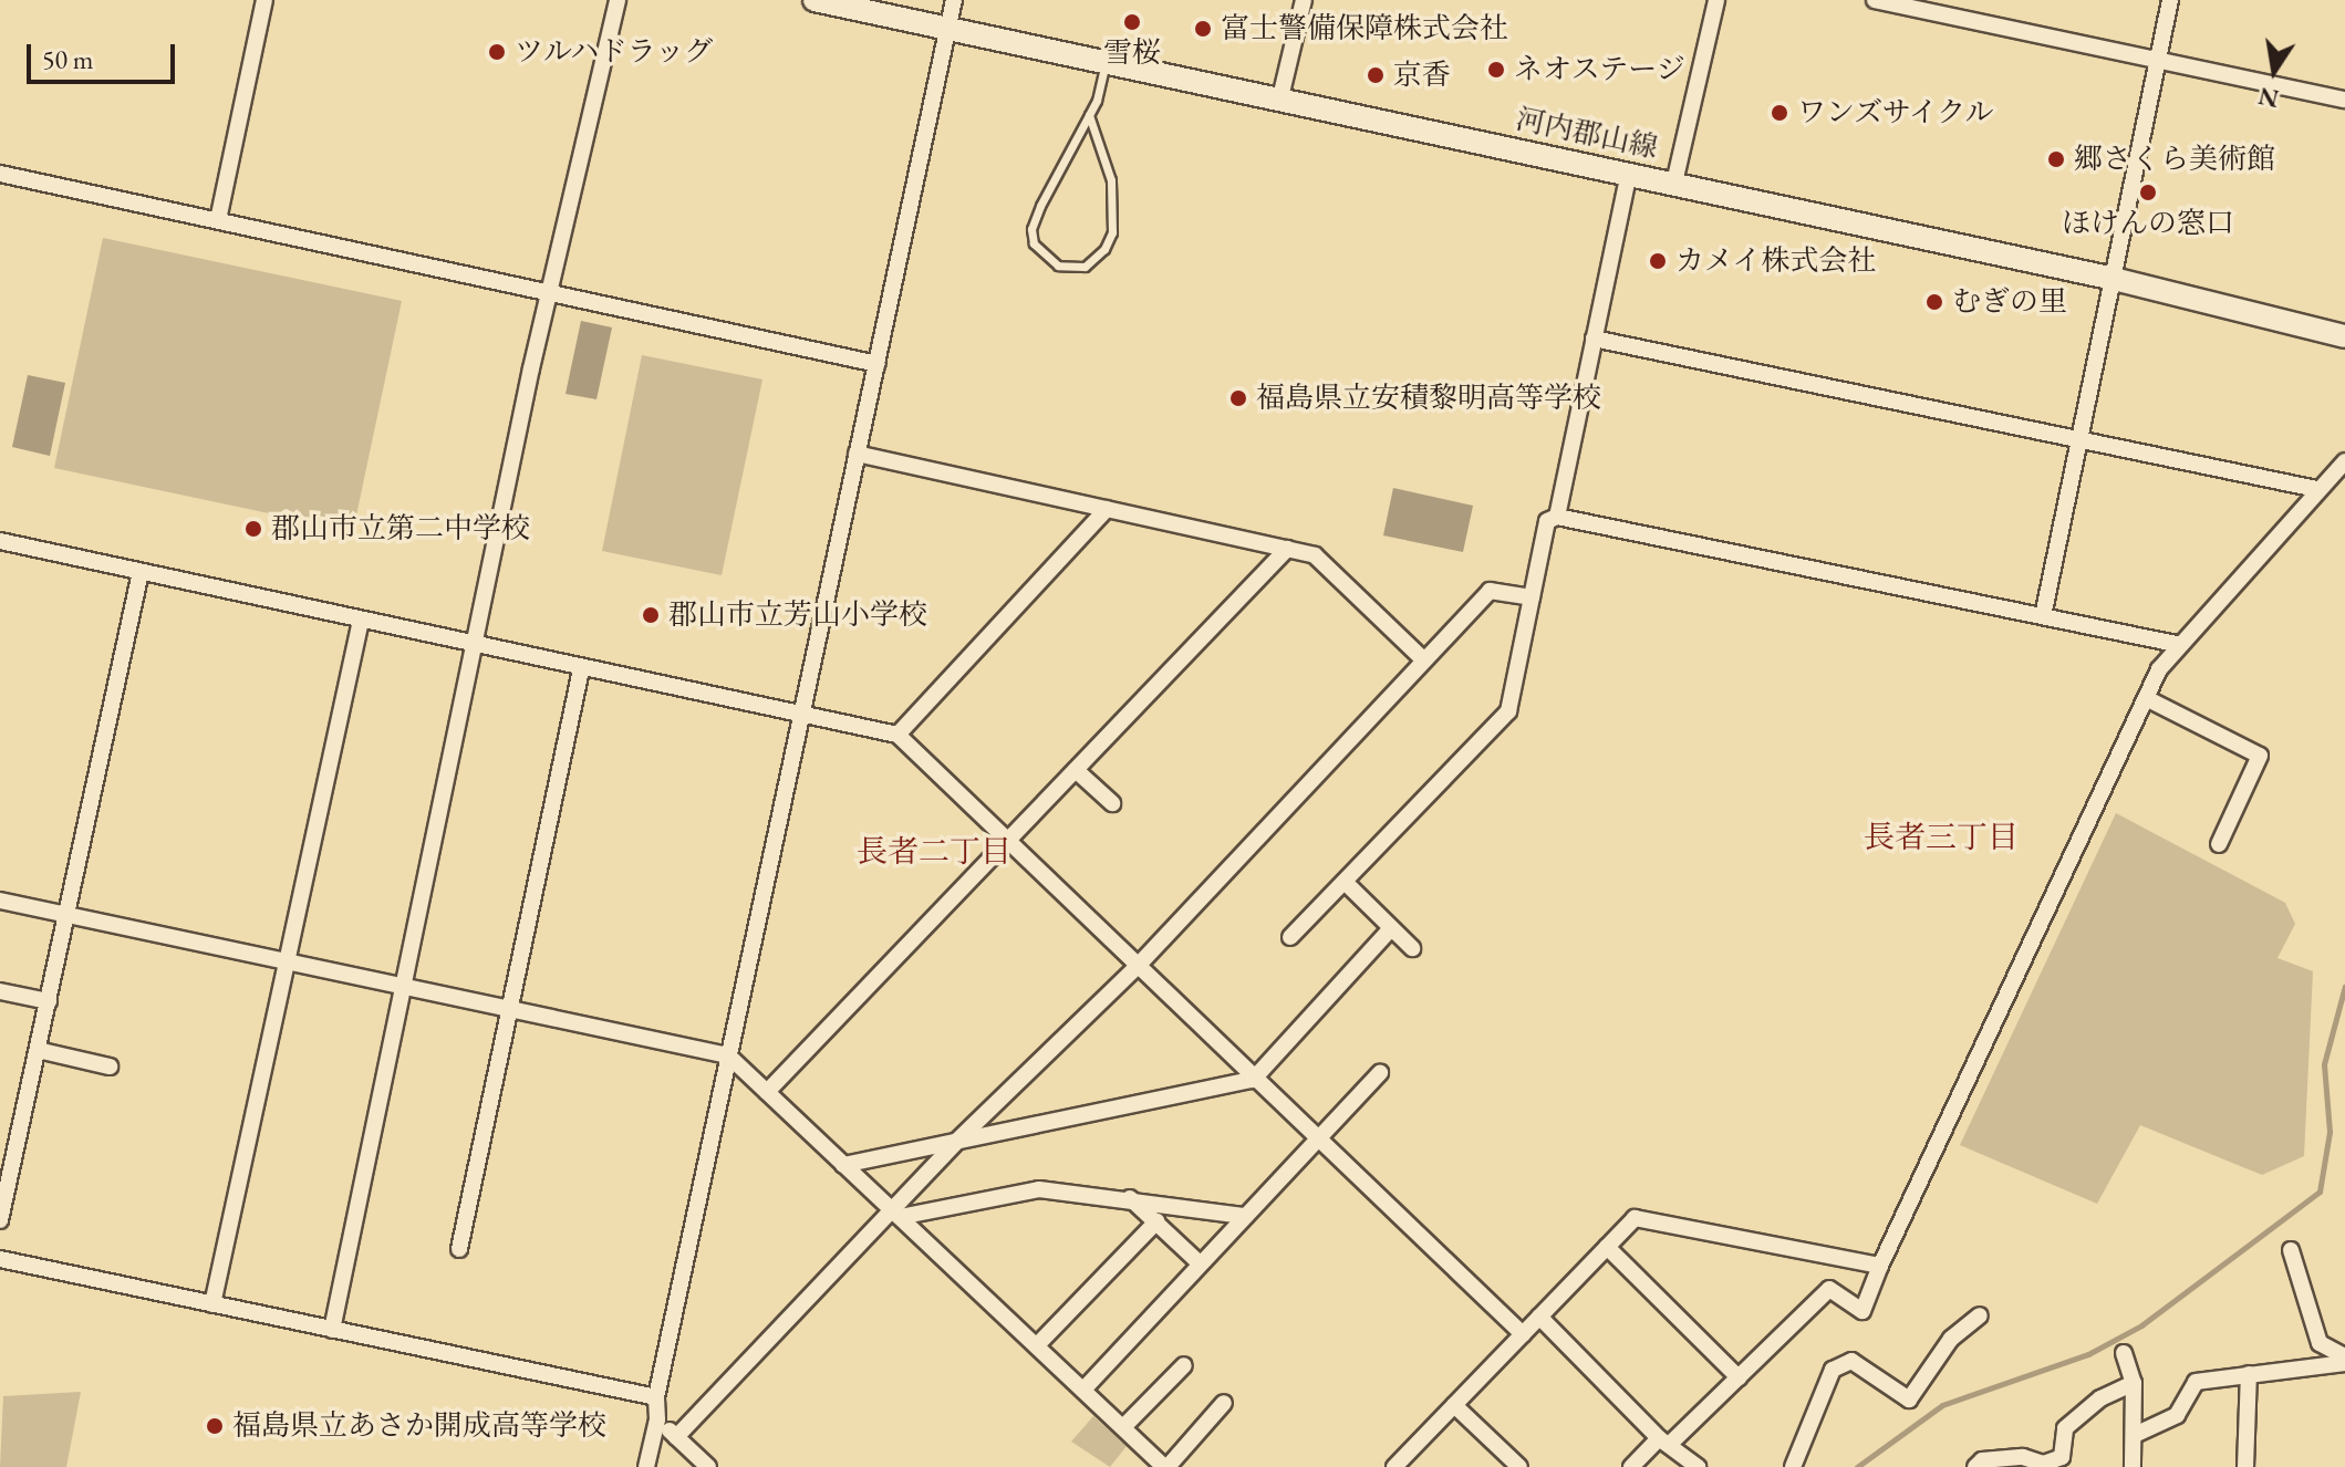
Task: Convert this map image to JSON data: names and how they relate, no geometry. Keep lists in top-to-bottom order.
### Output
{
  "streets": {
    "main road": ["河内郡山線"]
  },
  "districts": ["長者三丁目", "長者二丁目"],
  "places": [
    "雪桜",
    "富士警備保障株式会社",
    "ツルハドラッグ",
    "ネオステージ",
    "京香",
    "ワンズサイクル",
    "郷さくら美術館",
    "ほけんの窓口",
    "カメイ株式会社",
    "むぎの里",
    "福島県立安積黎明高等学校",
    "郡山市立第二中学校",
    "郡山市立芳山小学校",
    "福島県立あさか開成高等学校"
  ],
  "scale_bar": "50 m",
  "north": "bottom"
}
